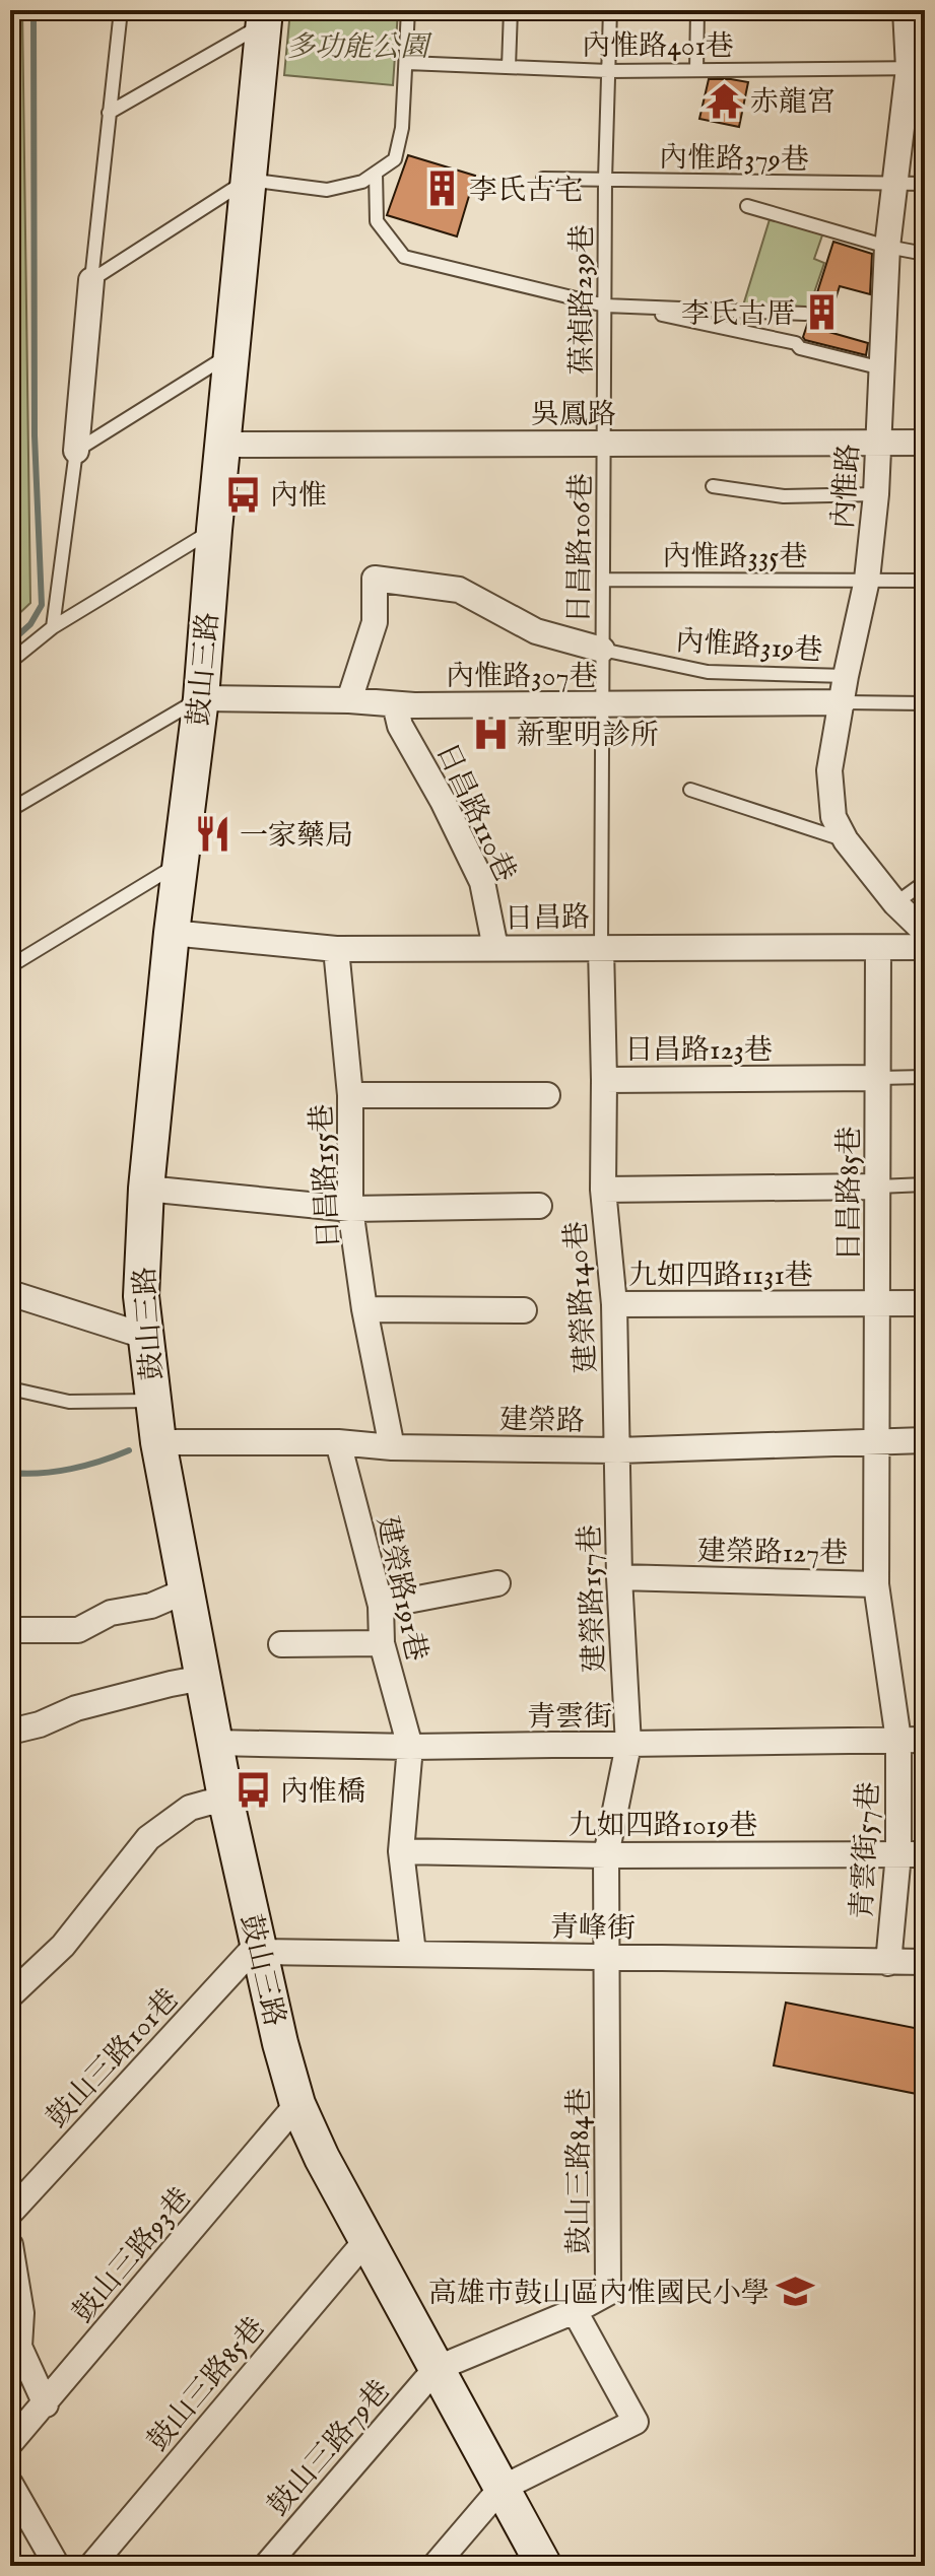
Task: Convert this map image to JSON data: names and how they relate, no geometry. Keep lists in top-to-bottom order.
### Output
{
  "streets": {
    "street": [
      "吳鳳路",
      "內惟路",
      "鼓山三路",
      "內惟路307巷",
      "日昌路110巷",
      "日昌路",
      "日昌路123巷",
      "日昌路155巷",
      "日昌路85巷",
      "九如四路1131巷",
      "建榮路140巷",
      "建榮路",
      "建榮路127巷",
      "建榮路191巷",
      "建榮路157巷",
      "青雲街",
      "九如四路1019巷",
      "青雲街57巷",
      "青峰街",
      "鼓山三路101巷",
      "鼓山三路84巷",
      "鼓山三路93巷",
      "鼓山三路85巷",
      "鼓山三路79巷"
    ],
    "lane": [
      "內惟路401巷",
      "內惟路379巷",
      "葆禎路239巷",
      "日昌路106巷",
      "內惟路335巷",
      "內惟路319巷"
    ]
  },
  "crossings": [
    ["內惟路401巷", "葆禎路239巷"],
    ["內惟路401巷", "內惟路"],
    ["內惟路379巷", "葆禎路239巷"],
    ["內惟路379巷", "內惟路"],
    ["葆禎路239巷", "吳鳳路"],
    ["葆禎路239巷", "日昌路106巷"],
    ["吳鳳路", "內惟路"],
    ["吳鳳路", "日昌路106巷"],
    ["吳鳳路", "鼓山三路"],
    ["內惟路", "內惟路335巷"],
    ["內惟路", "內惟路319巷"],
    ["內惟路", "內惟路307巷"],
    ["日昌路106巷", "內惟路335巷"],
    ["日昌路106巷", "內惟路319巷"],
    ["日昌路106巷", "內惟路307巷"],
    ["日昌路106巷", "日昌路"],
    ["日昌路106巷", "日昌路123巷"],
    ["鼓山三路", "內惟路307巷"],
    ["鼓山三路", "日昌路"],
    ["鼓山三路", "建榮路"],
    ["鼓山三路", "青雲街"],
    ["鼓山三路", "青峰街"],
    ["鼓山三路", "鼓山三路101巷"],
    ["鼓山三路", "鼓山三路84巷"],
    ["鼓山三路", "鼓山三路93巷"],
    ["鼓山三路", "鼓山三路85巷"],
    ["鼓山三路", "鼓山三路79巷"],
    ["內惟路307巷", "日昌路110巷"],
    ["日昌路110巷", "日昌路"],
    ["日昌路", "日昌路123巷"],
    ["日昌路", "日昌路155巷"],
    ["日昌路", "日昌路85巷"],
    ["日昌路123巷", "日昌路85巷"],
    ["日昌路123巷", "建榮路140巷"],
    ["日昌路155巷", "建榮路"],
    ["日昌路85巷", "九如四路1131巷"],
    ["日昌路85巷", "建榮路"],
    ["日昌路85巷", "建榮路127巷"],
    ["九如四路1131巷", "建榮路140巷"],
    ["建榮路140巷", "建榮路"],
    ["建榮路140巷", "建榮路157巷"],
    ["建榮路", "建榮路127巷"],
    ["建榮路", "建榮路191巷"],
    ["建榮路", "建榮路157巷"],
    ["建榮路127巷", "建榮路157巷"],
    ["建榮路127巷", "青雲街57巷"],
    ["建榮路191巷", "青雲街"],
    ["建榮路157巷", "青雲街"],
    ["建榮路157巷", "九如四路1019巷"],
    ["建榮路157巷", "青峰街"],
    ["建榮路157巷", "鼓山三路84巷"],
    ["青雲街", "青雲街57巷"],
    ["九如四路1019巷", "青雲街57巷"],
    ["青雲街57巷", "青峰街"],
    ["青峰街", "鼓山三路101巷"],
    ["青峰街", "鼓山三路84巷"],
    ["鼓山三路84巷", "鼓山三路79巷"]
  ],
  "parks": ["多功能公園"],
  "places": {
    "temple": ["赤龍宮"],
    "building": ["李氏古宅", "李氏古厝"],
    "bus stop": ["內惟", "內惟橋"],
    "hospital": ["新聖明診所"],
    "restaurant": ["一家藥局"],
    "school or university": ["高雄市鼓山區內惟國民小學"]
  }
}
